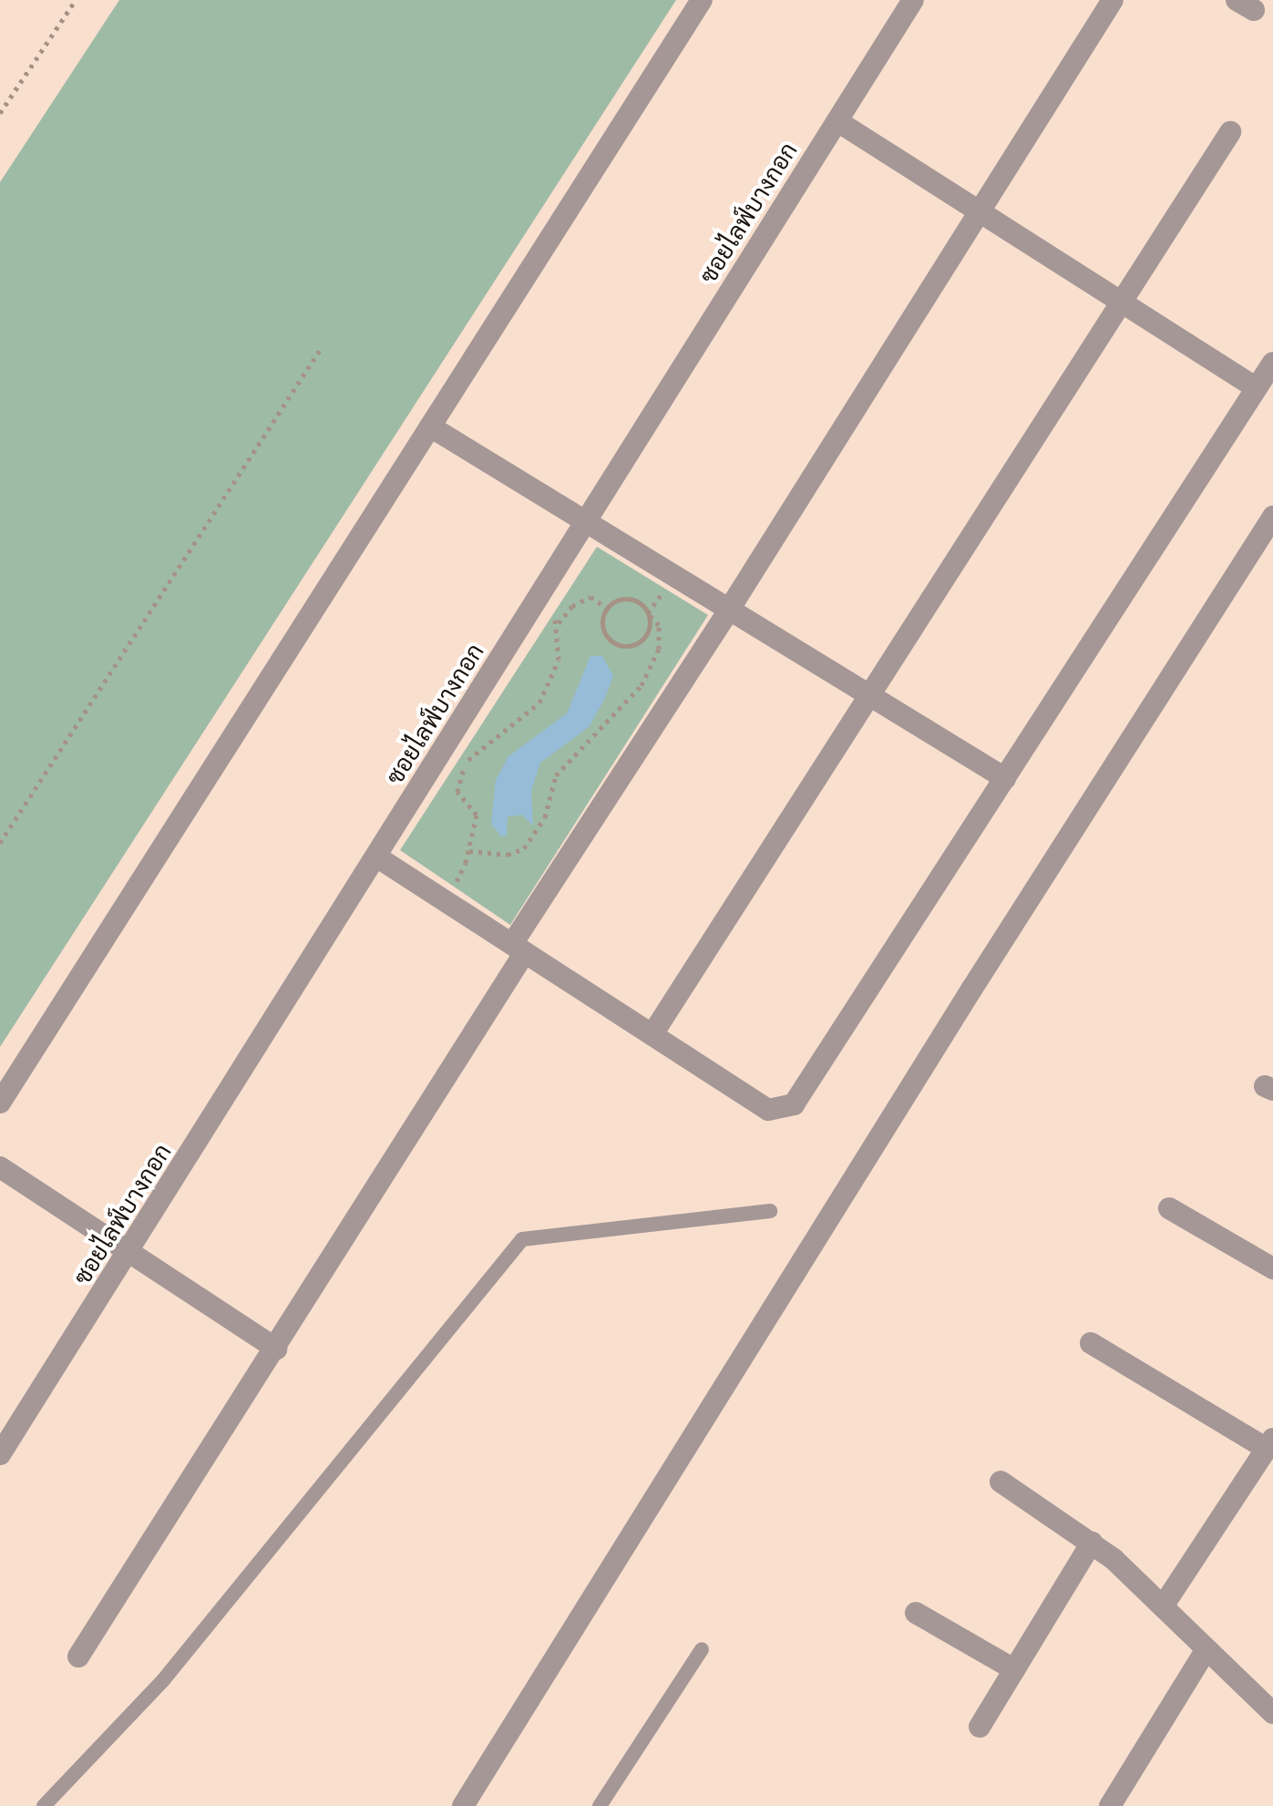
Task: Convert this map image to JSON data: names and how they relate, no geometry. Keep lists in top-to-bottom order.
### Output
{
  "streets": {
    "street": ["ซอยไลฟ์บางกอก"]
  }
}
